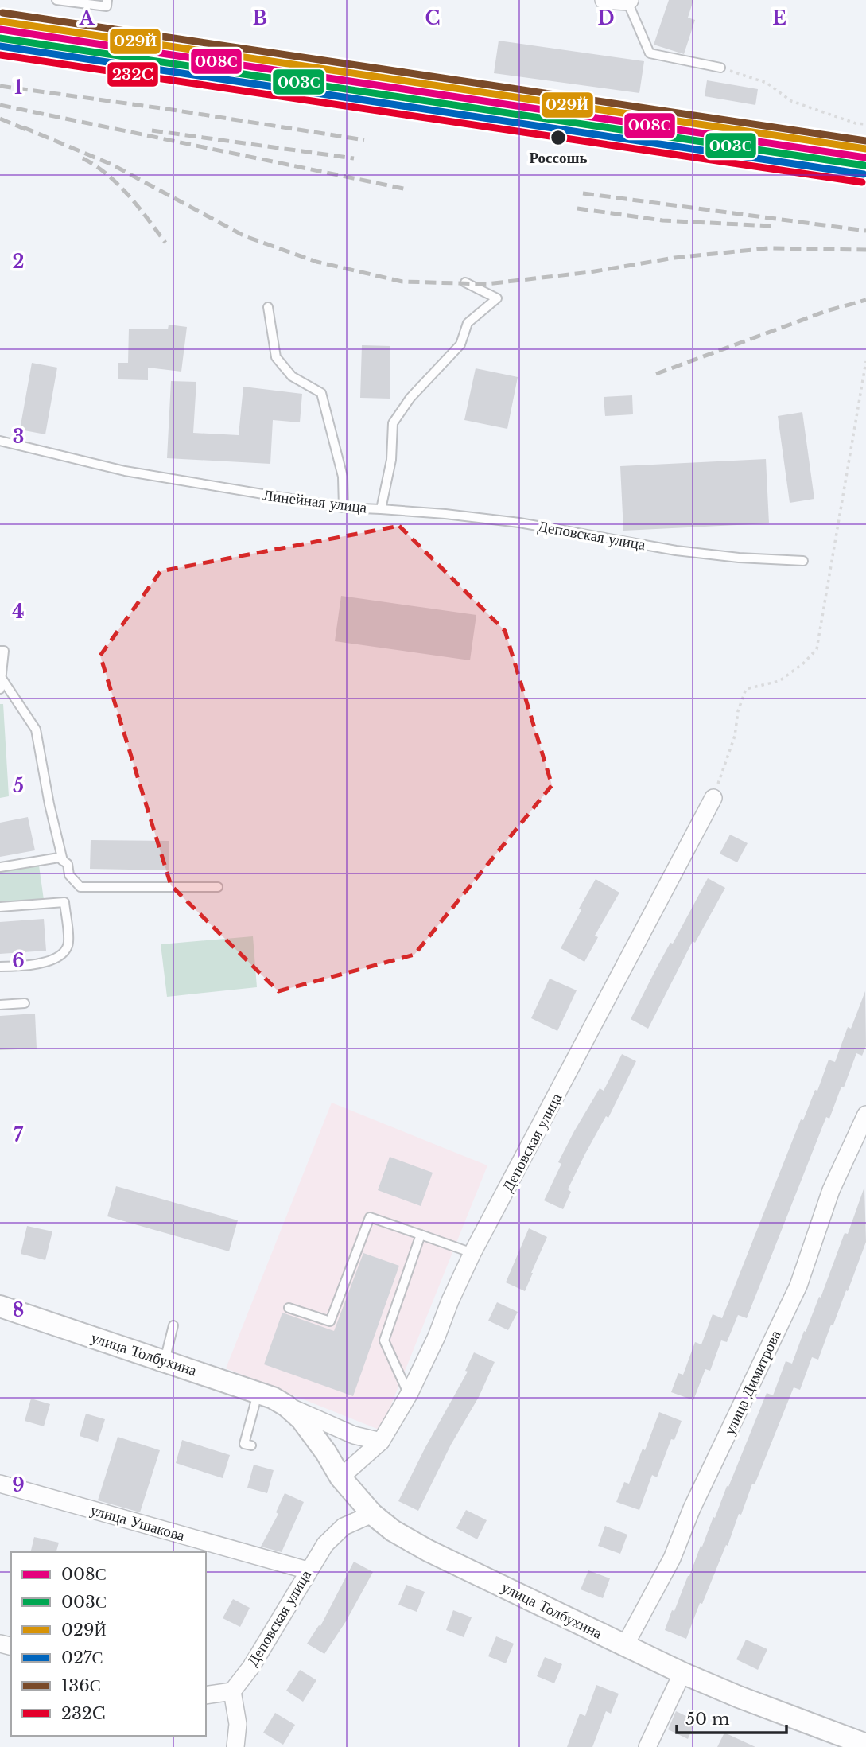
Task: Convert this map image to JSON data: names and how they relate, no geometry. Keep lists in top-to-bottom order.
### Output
{
  "streets": {
    "street": [
      "Деповская улица",
      "улица Толбухина",
      "улица Димитрова",
      "улица Ушакова"
    ],
    "lane": ["Линейная улица"]
  },
  "crossings": [
    ["Линейная улица", "Деповская улица"],
    ["Деповская улица", "улица Толбухина"],
    ["Деповская улица", "улица Ушакова"],
    ["улица Толбухина", "улица Димитрова"]
  ],
  "places": ["Россошь"],
  "lines": [
    "transit line 136С",
    "transit line 029Й",
    "transit line 008С",
    "transit line 003С",
    "transit line 027С",
    "transit line 232C"
  ],
  "legend": [
    "008С",
    "003С",
    "029Й",
    "027С",
    "136С",
    "232C"
  ],
  "scale_bar": "50 m",
  "grid": {
    "columns": [
      "A",
      "B",
      "C",
      "D",
      "E"
    ],
    "rows": [
      "1",
      "2",
      "3",
      "4",
      "5",
      "6",
      "7",
      "8",
      "9"
    ]
  }
}
